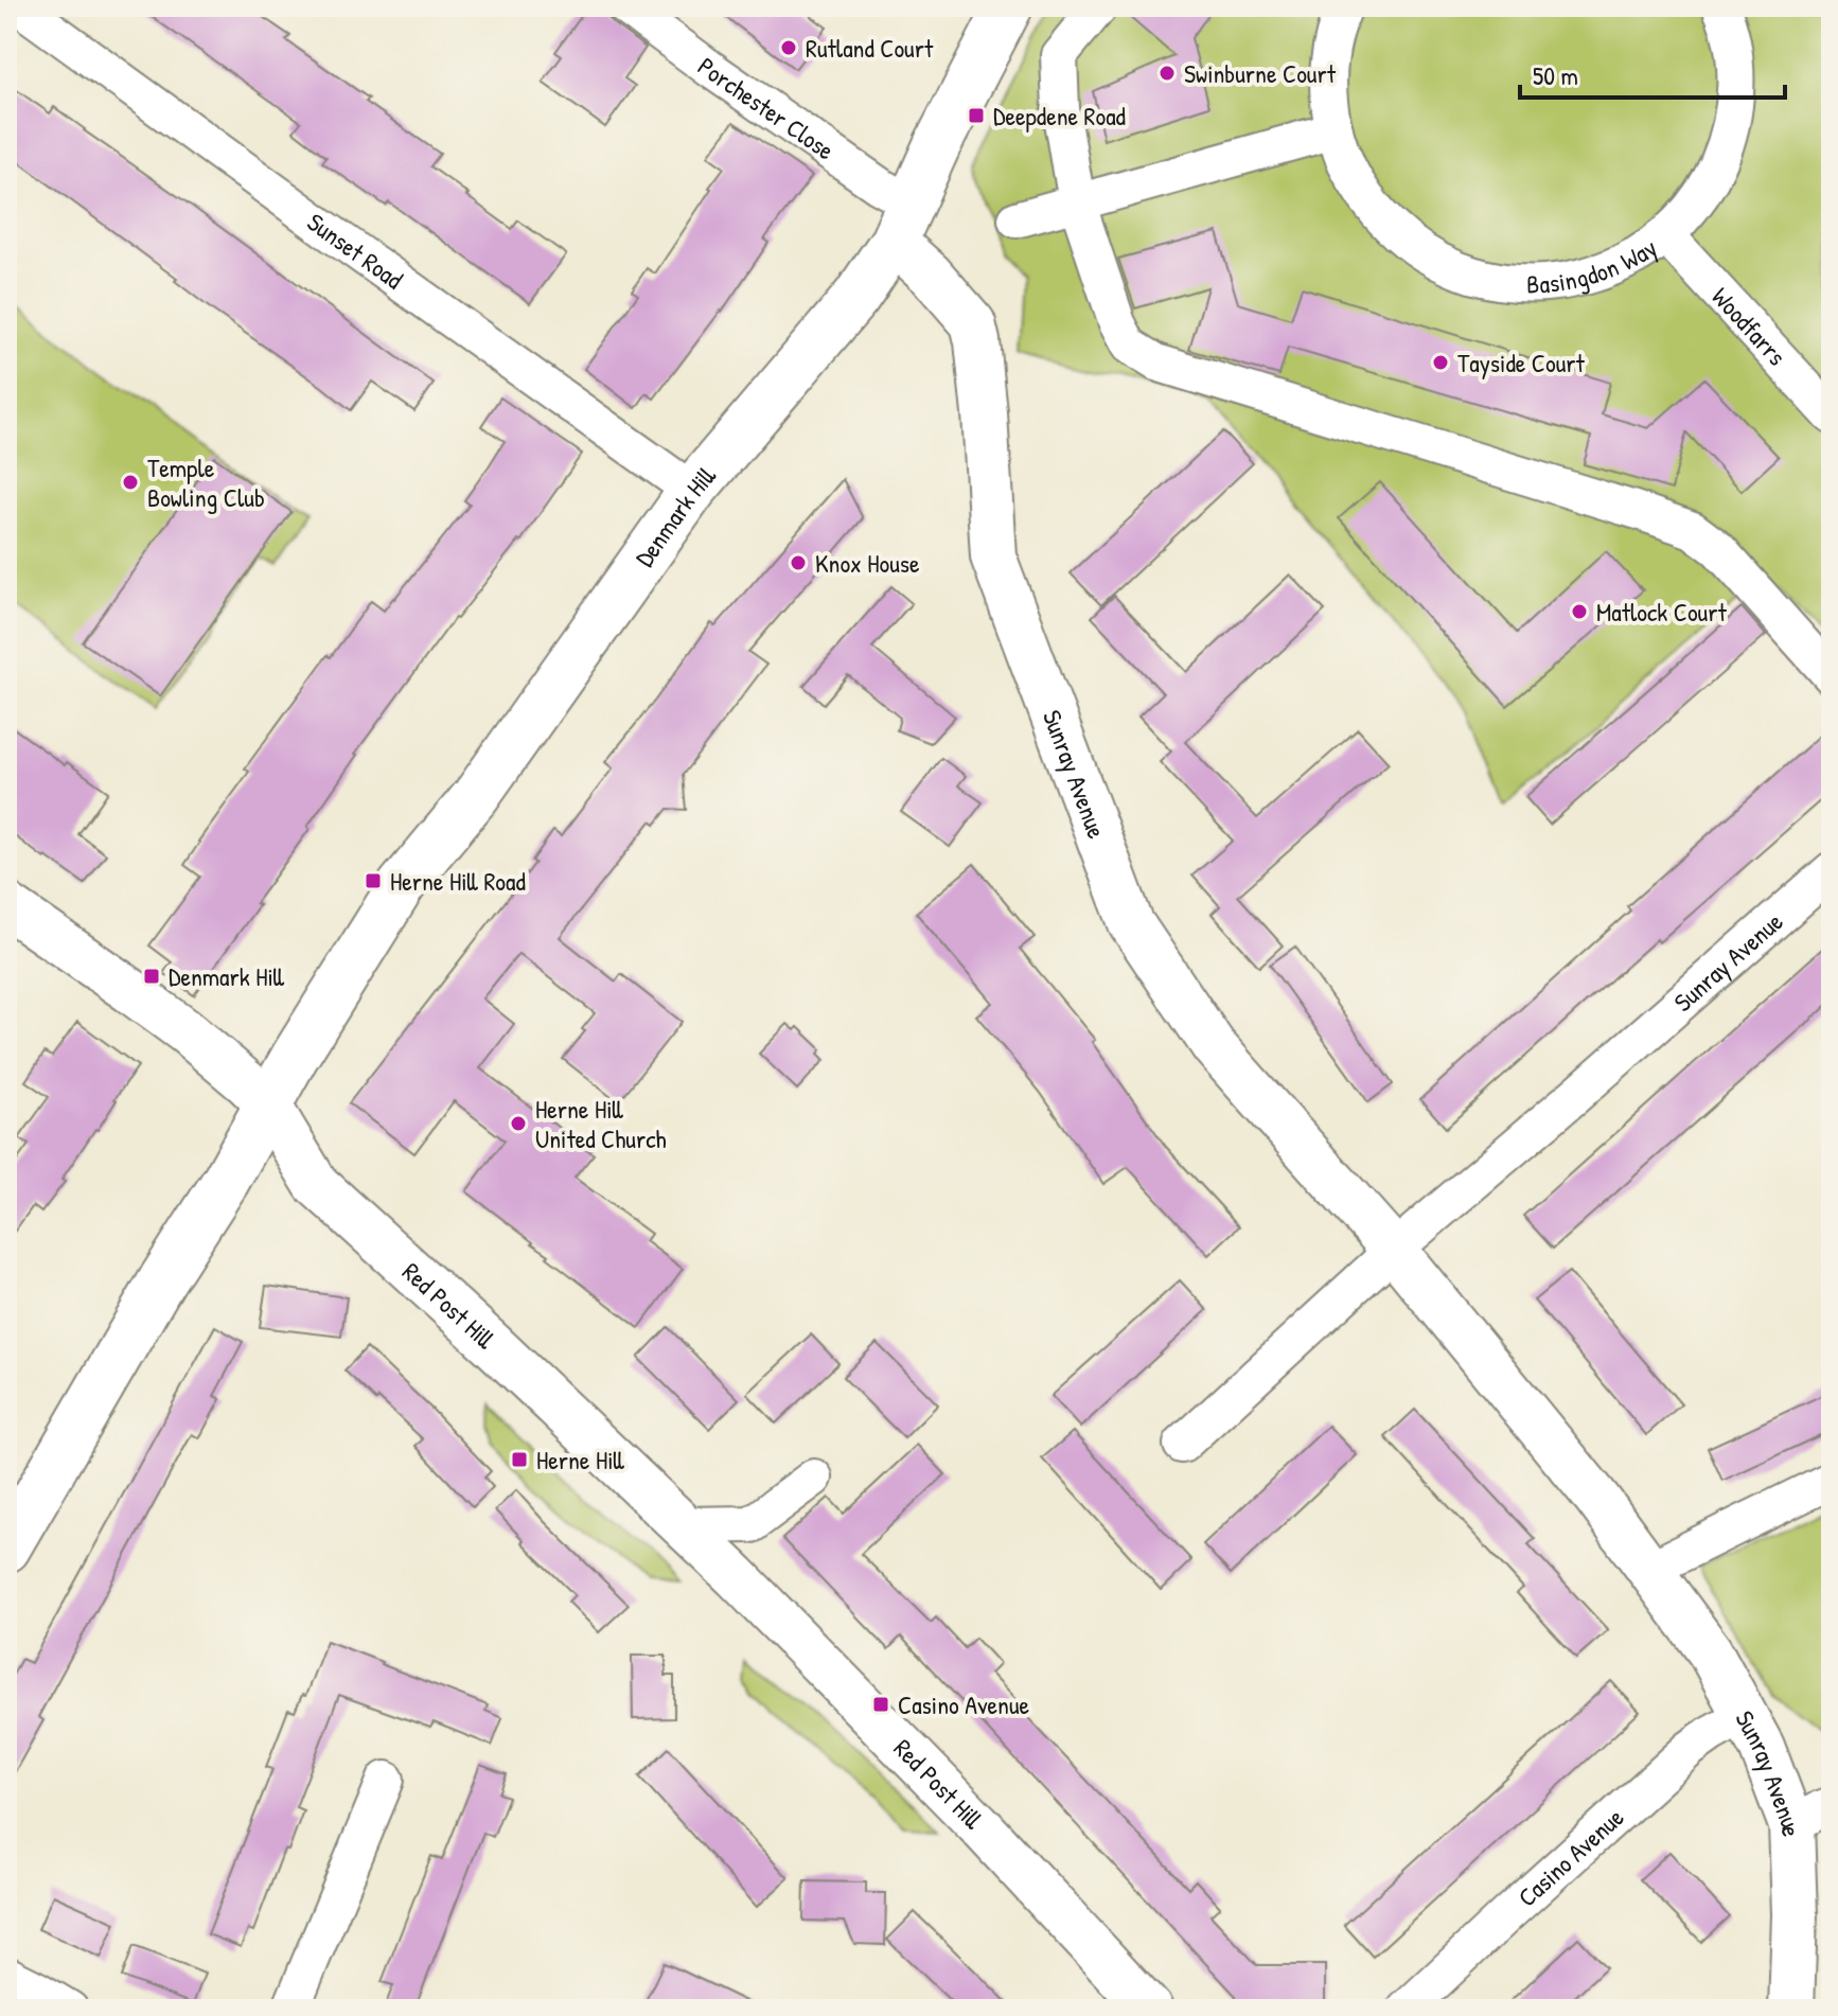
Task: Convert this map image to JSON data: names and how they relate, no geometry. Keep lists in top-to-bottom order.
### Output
{
  "streets": {
    "main road": ["Denmark Hill"],
    "street": [
      "Porchester Close",
      "Sunset Road",
      "Basingdon Way",
      "Woodfarrs",
      "Sunray Avenue",
      "Red Post Hill",
      "Casino Avenue"
    ]
  },
  "crossings": [
    ["Porchester Close", "Denmark Hill"],
    ["Porchester Close", "Sunray Avenue"],
    ["Sunset Road", "Denmark Hill"],
    ["Basingdon Way", "Woodfarrs"],
    ["Denmark Hill", "Sunray Avenue"],
    ["Denmark Hill", "Red Post Hill"],
    ["Sunray Avenue", "Casino Avenue"]
  ],
  "places": {
    "other": [
      "Rutland Court",
      "Swinburne Court",
      "Tayside Court",
      "Temple Bowling Club",
      "Knox House",
      "Matlock Court",
      "Herne Hill United Church"
    ],
    "transit": [
      "Deepdene Road",
      "Herne Hill Road",
      "Denmark Hill",
      "Herne Hill",
      "Casino Avenue"
    ]
  },
  "scale_bar": "50 m"
}
